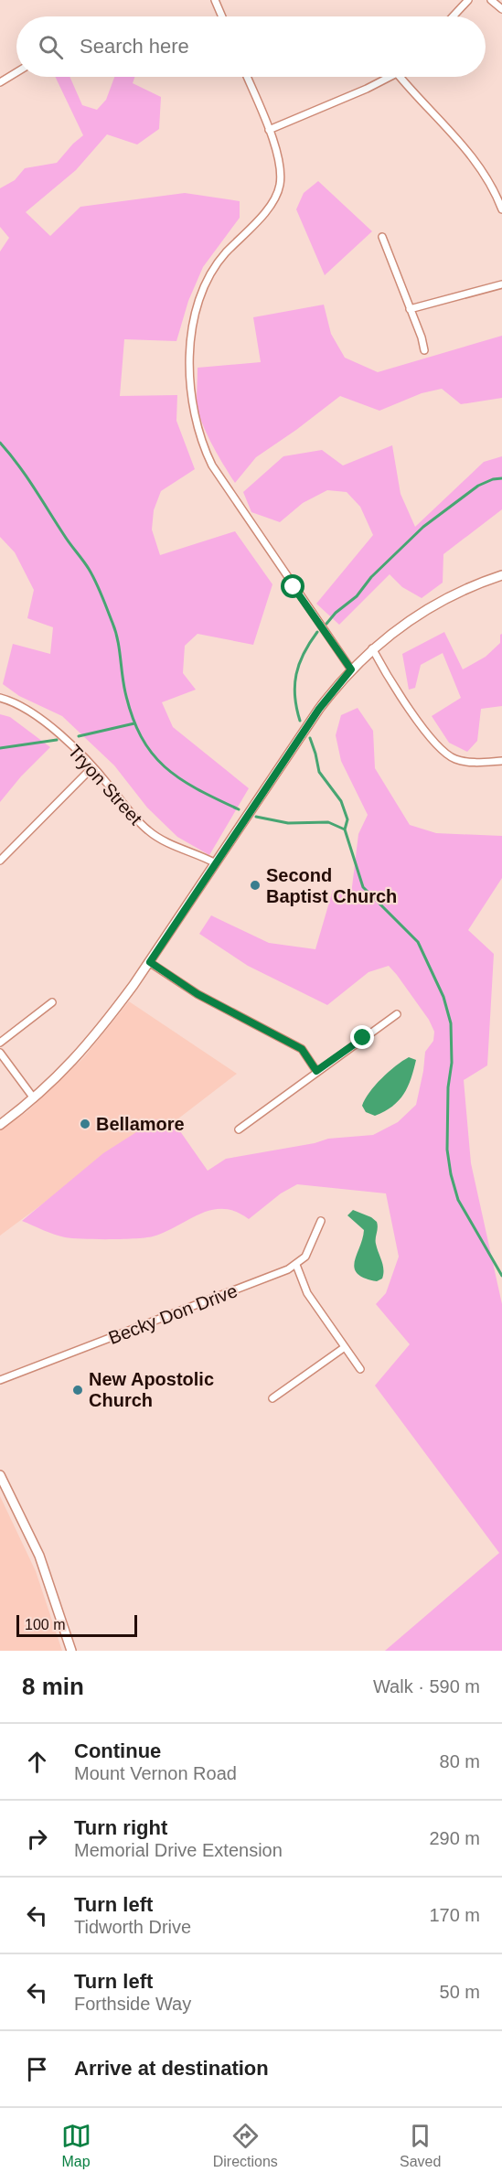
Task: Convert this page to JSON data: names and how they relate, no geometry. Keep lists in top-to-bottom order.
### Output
{
  "streets": {
    "street": ["Tryon Street", "Becky Don Drive"]
  },
  "places": ["Second Baptist Church", "Bellamore", "New Apostolic Church"],
  "scale_bar": "100 m",
  "page": {
    "search": "Search here",
    "scale": "100 m",
    "heading": ["8 min", "Walk · 590 m"],
    "list": [
      ["Continue", "Mount Vernon Road", "80 m"],
      ["Turn right", "Memorial Drive Extension", "290 m"],
      ["Turn left", "Tidworth Drive", "170 m"],
      ["Turn left", "Forthside Way", "50 m"],
      "Arrive at destination"
    ],
    "nav": ["Map", "Directions", "Saved"]
  }
}
